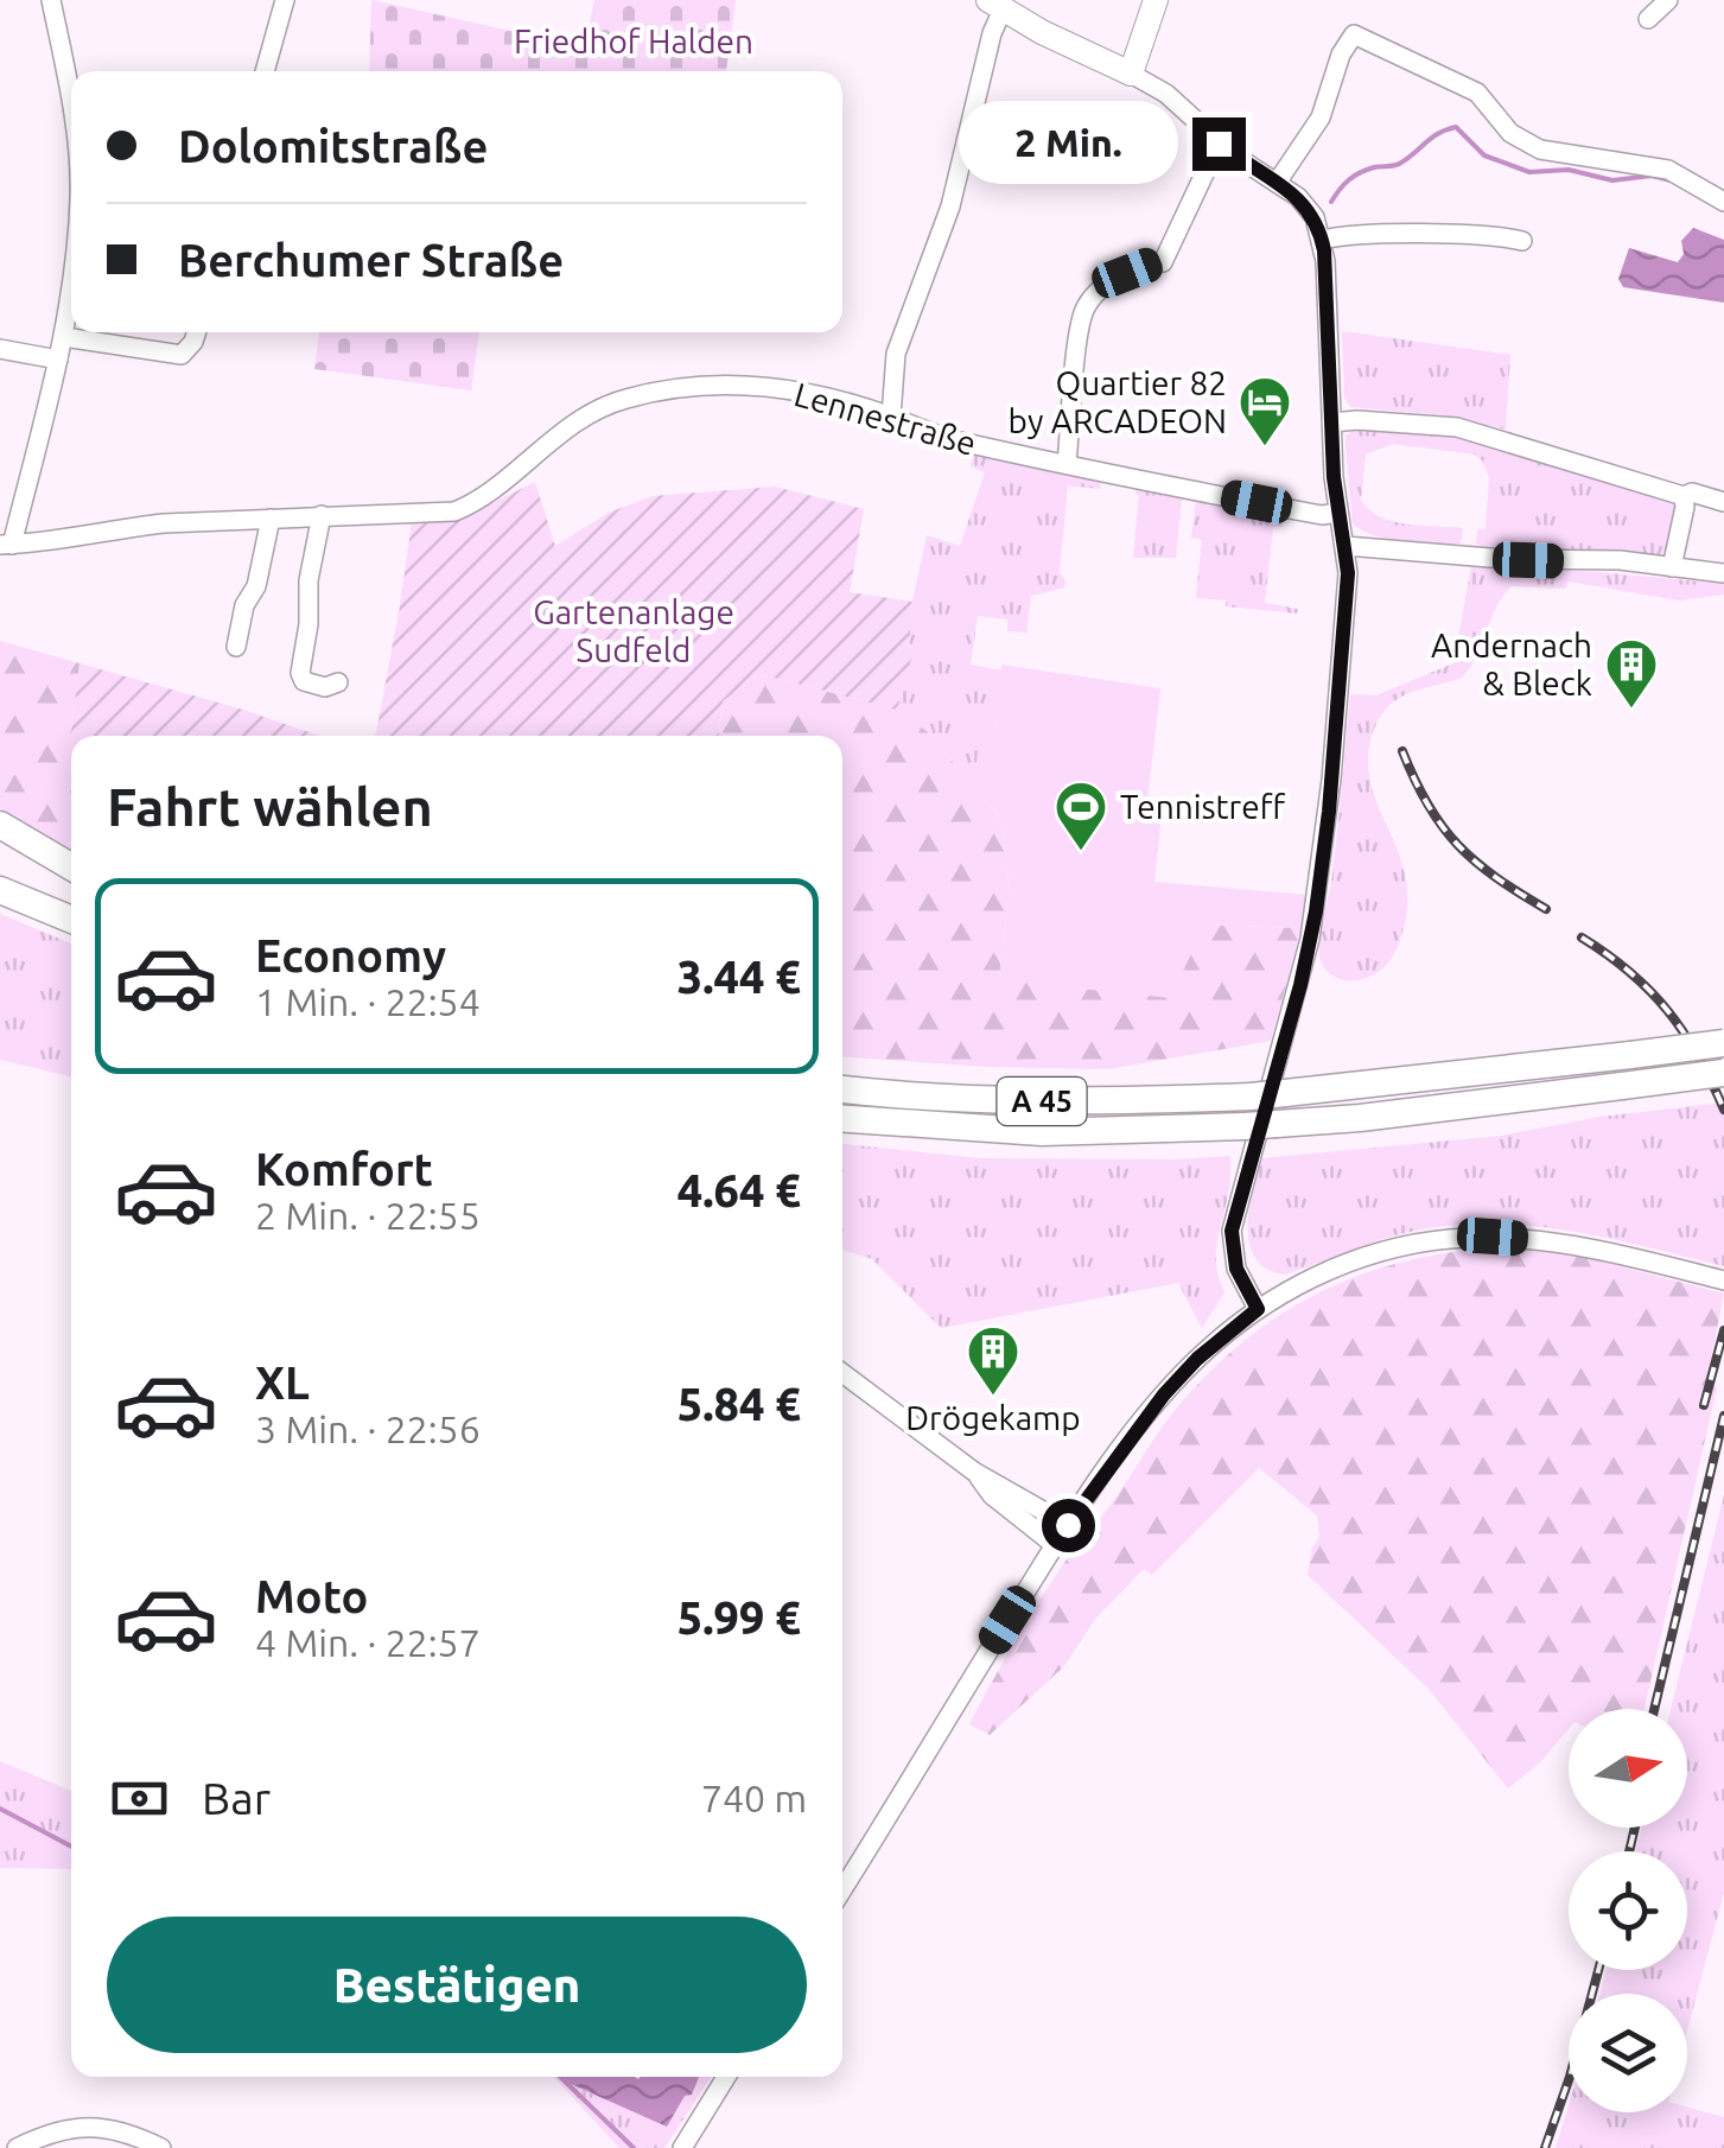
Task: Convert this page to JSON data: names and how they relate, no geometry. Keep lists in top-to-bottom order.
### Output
{
  "streets": {
    "highway": ["A 45"],
    "street": ["Lennestraße"]
  },
  "parks": ["Friedhof Halden", "Gartenanlage Sudfeld"],
  "places": {
    "hotel": ["Quartier 82 by ARCADEON"],
    "building": ["Andernach & Bleck", "Drögekamp"],
    "sports": ["Tennistreff"]
  },
  "north": "right",
  "page": {
    "banner": ["Dolomitstraße", "Berchumer Straße"],
    "bubble": "2 Min.",
    "heading": "Fahrt wählen",
    "list": [
      {
        "name": "Economy",
        "note": "1 Min. · 22:54",
        "value": "3.44 €"
      },
      {
        "name": "Komfort",
        "note": "2 Min. · 22:55",
        "value": "4.64 €"
      },
      {
        "name": "XL",
        "note": "3 Min. · 22:56",
        "value": "5.84 €"
      },
      {
        "name": "Moto",
        "note": "4 Min. · 22:57",
        "value": "5.99 €"
      }
    ],
    "pay": ["Bar", "740 m"],
    "buttons": "Bestätigen"
  }
}
